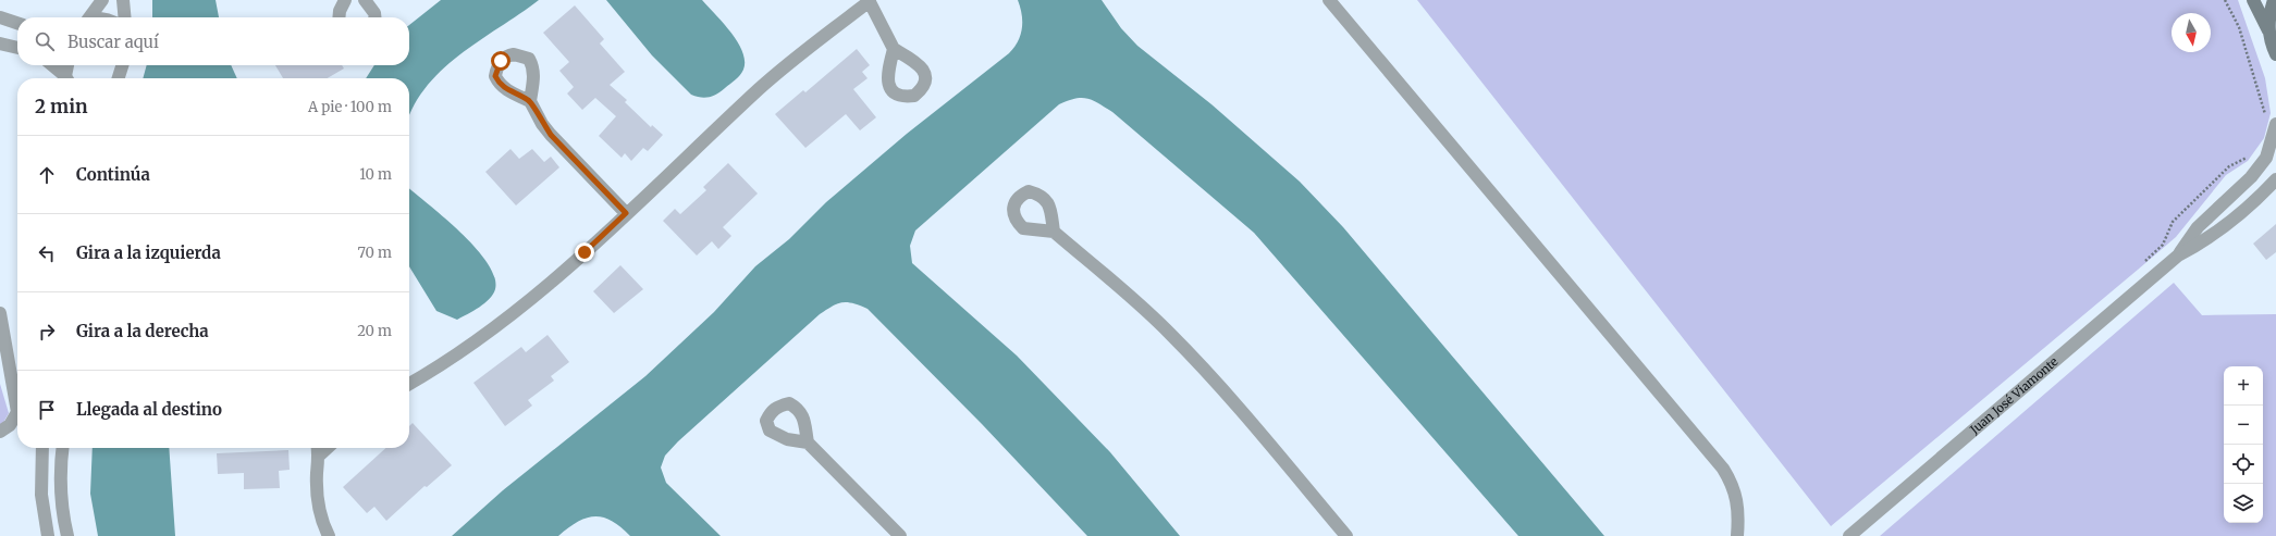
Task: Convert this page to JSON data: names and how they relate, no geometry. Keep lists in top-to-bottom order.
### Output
{
  "streets": {
    "street": ["Juan José Viamonte"]
  },
  "north": "bottom",
  "page": {
    "search": "Buscar aquí",
    "heading": ["2 min", "A pie · 100 m"],
    "list": [
      ["Continúa", "10 m"],
      ["Gira a la izquierda", "70 m"],
      ["Gira a la derecha", "20 m"],
      "Llegada al destino"
    ],
    "map_buttons": ["+", "−"]
  }
}
